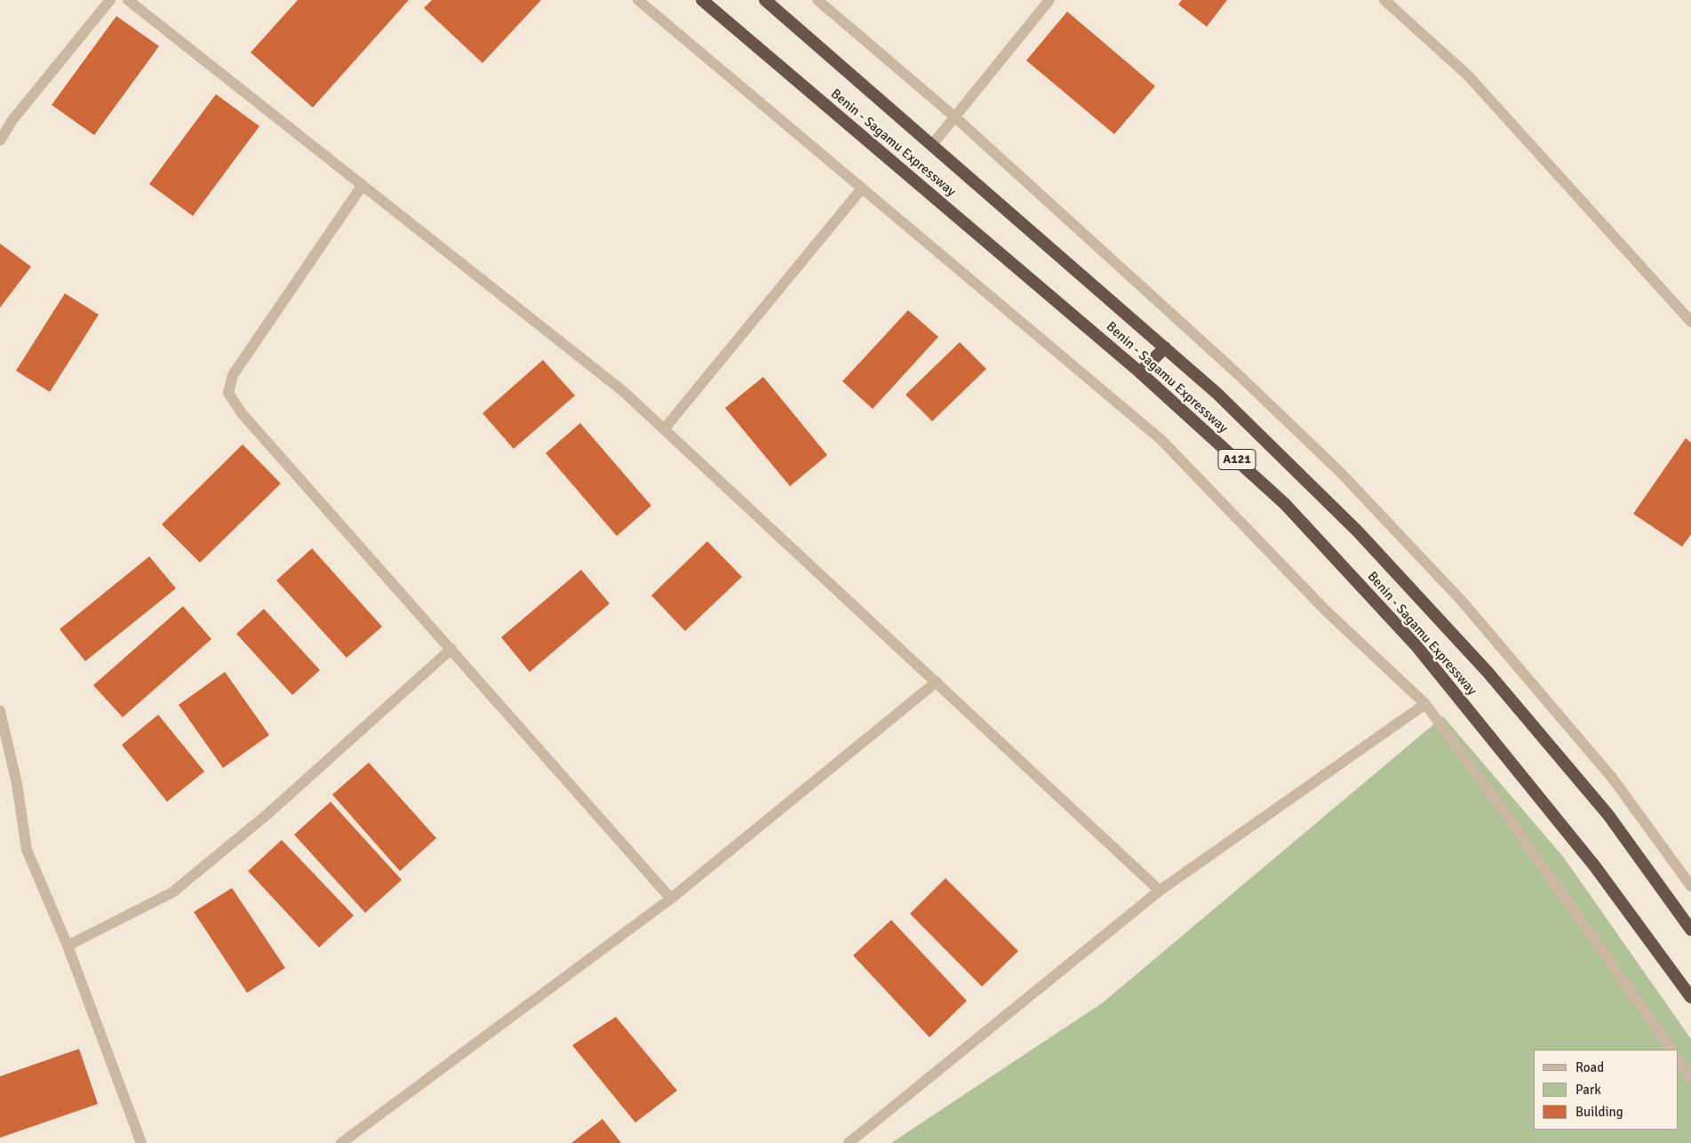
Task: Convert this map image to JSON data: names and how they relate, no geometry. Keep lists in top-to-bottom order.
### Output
{
  "streets": {
    "highway": ["Benin - Sagamu Expressway", "A121"]
  },
  "legend": ["Road", "Park", "Building"]
}
